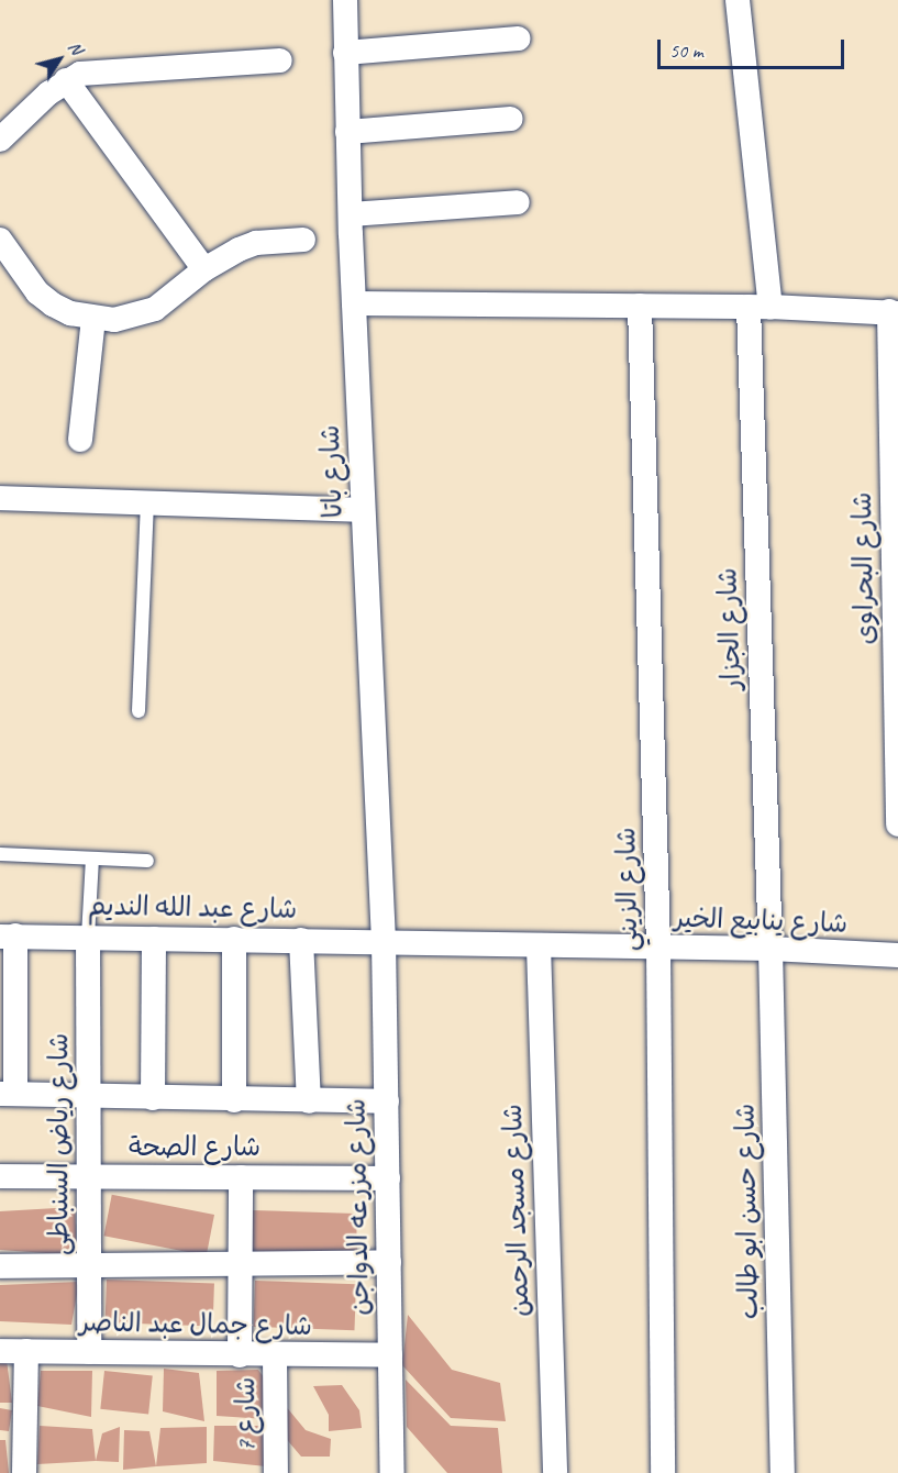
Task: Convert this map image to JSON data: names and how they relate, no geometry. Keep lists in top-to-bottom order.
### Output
{
  "streets": {
    "street": [
      "شارع باتا",
      "شارع البحراوى",
      "شارع الجزار",
      "شارع الزيني",
      "شارع عبد الله النديم",
      "شارع ينابيع الخير",
      "شارع رياض السنباطى",
      "شارع الصحة",
      "شارع مزرعه الدواجن",
      "شارع مسجد الرحمن",
      "شارع حسن ابو طالب",
      "شارع جمال عبد الناصر",
      "شارع 7"
    ]
  },
  "crossings": [
    ["شارع باتا", "شارع عبد الله النديم"],
    ["شارع باتا", "شارع ينابيع الخير"],
    ["شارع باتا", "شارع مزرعه الدواجن"],
    ["شارع الجزار", "شارع ينابيع الخير"],
    ["شارع الجزار", "شارع حسن ابو طالب"],
    ["شارع الزيني", "شارع ينابيع الخير"],
    ["شارع عبد الله النديم", "شارع ينابيع الخير"],
    ["شارع عبد الله النديم", "شارع رياض السنباطى"],
    ["شارع عبد الله النديم", "شارع مزرعه الدواجن"],
    ["شارع ينابيع الخير", "شارع مزرعه الدواجن"],
    ["شارع ينابيع الخير", "شارع مسجد الرحمن"],
    ["شارع ينابيع الخير", "شارع حسن ابو طالب"],
    ["شارع رياض السنباطى", "شارع الصحة"],
    ["شارع رياض السنباطى", "شارع جمال عبد الناصر"],
    ["شارع الصحة", "شارع مزرعه الدواجن"],
    ["شارع مزرعه الدواجن", "شارع جمال عبد الناصر"],
    ["شارع جمال عبد الناصر", "شارع 7"]
  ],
  "scale_bar": "50 m",
  "north": "top right"
}
